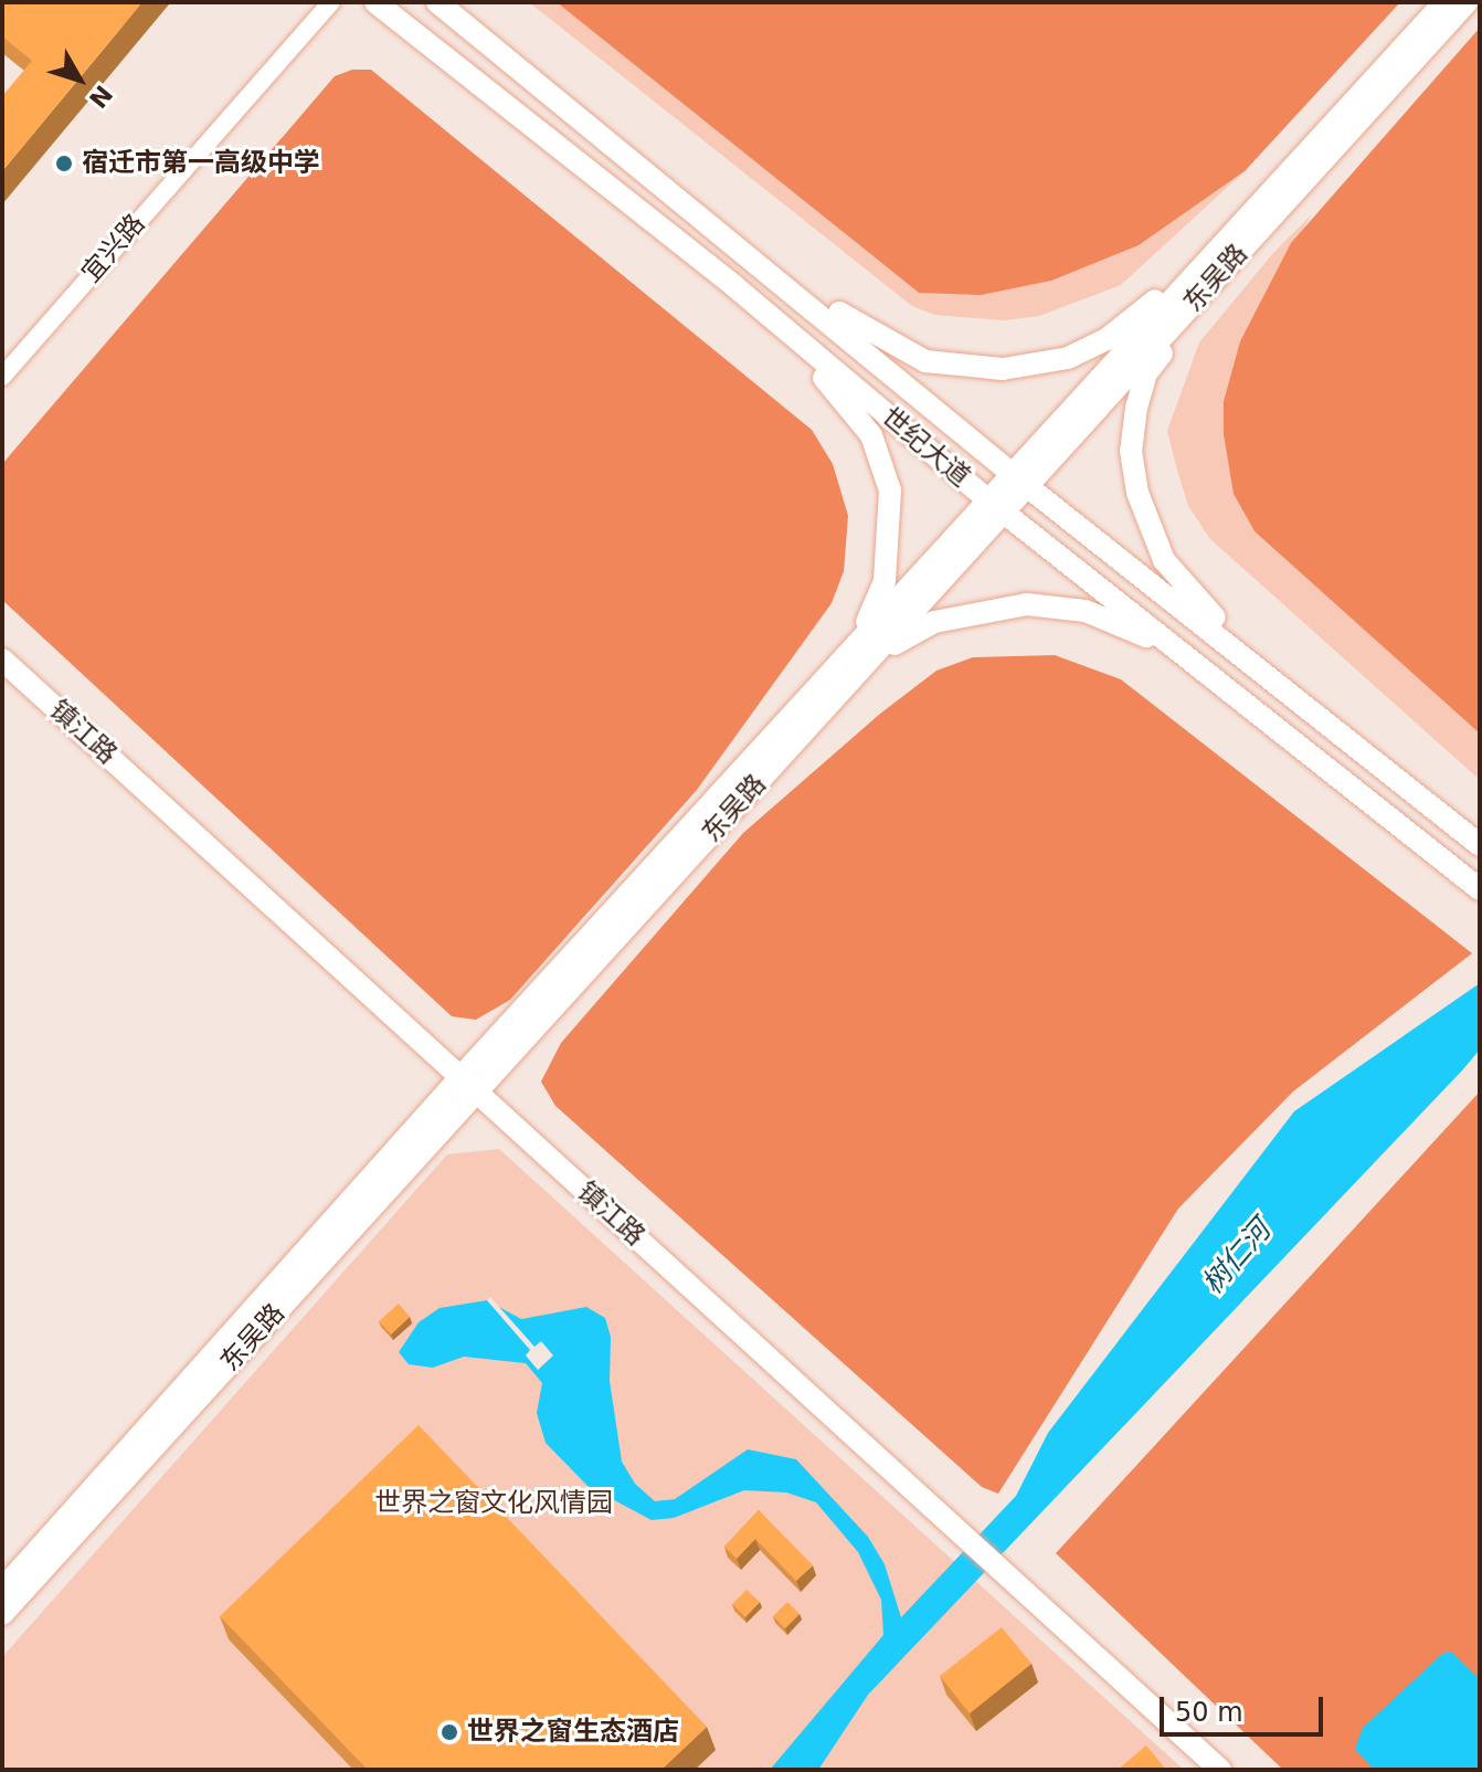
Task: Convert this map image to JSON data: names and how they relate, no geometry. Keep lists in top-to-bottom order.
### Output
{
  "streets": {
    "street": [
      "宜兴路",
      "东吴路",
      "世纪大道",
      "镇江路"
    ]
  },
  "crossings": [
    ["东吴路", "世纪大道"],
    ["东吴路", "镇江路"]
  ],
  "water": ["树仁河"],
  "parks": ["世界之窗文化风情园"],
  "places": ["宿迁市第一高级中学", "世界之窗生态酒店"],
  "scale_bar": "50 m",
  "north": "bottom right"
}
